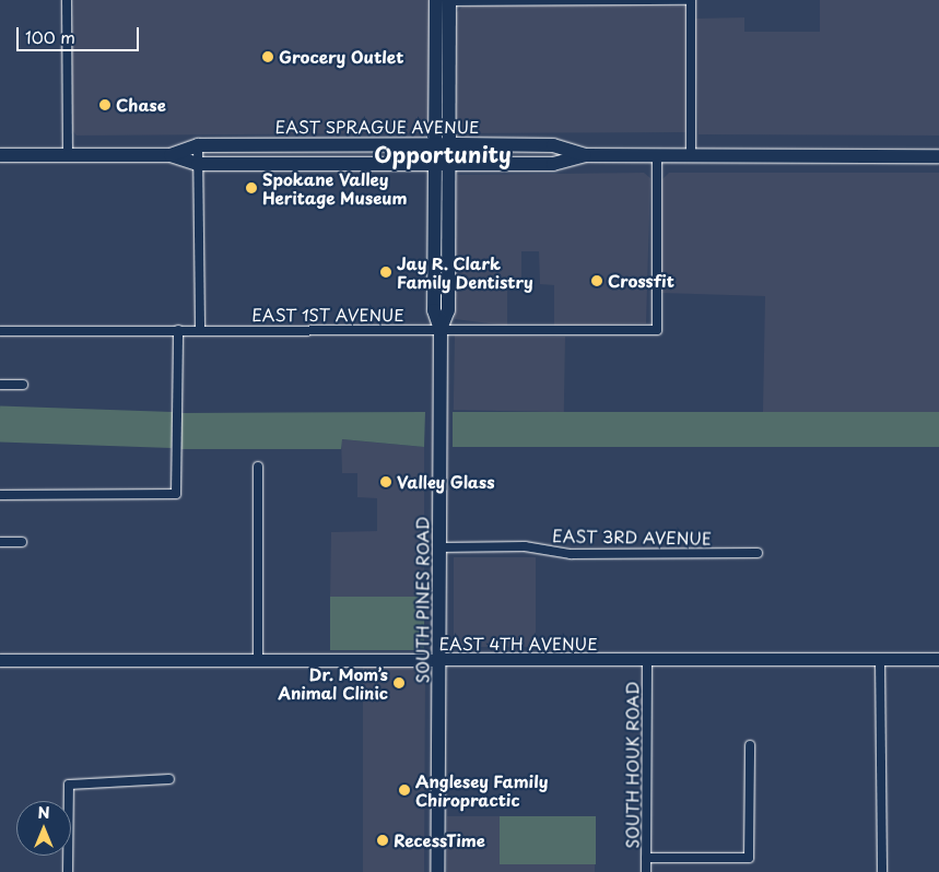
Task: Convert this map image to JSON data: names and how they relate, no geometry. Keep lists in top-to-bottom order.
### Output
{
  "streets": {
    "main road": ["EAST SPRAGUE AVENUE", "SOUTH PINES ROAD"],
    "street": [
      "EAST 1ST AVENUE",
      "EAST 3RD AVENUE",
      "EAST 4TH AVENUE",
      "SOUTH HOUK ROAD"
    ]
  },
  "crossings": [
    ["EAST SPRAGUE AVENUE", "EAST 1ST AVENUE"],
    ["EAST SPRAGUE AVENUE", "SOUTH PINES ROAD"],
    ["EAST 1ST AVENUE", "SOUTH PINES ROAD"],
    ["EAST 3RD AVENUE", "SOUTH PINES ROAD"],
    ["SOUTH PINES ROAD", "EAST 4TH AVENUE"],
    ["EAST 4TH AVENUE", "SOUTH HOUK ROAD"]
  ],
  "districts": ["Opportunity"],
  "places": [
    "Grocery Outlet",
    "Chase",
    "Spokane Valley Heritage Museum",
    "Jay R. Clark Family Dentistry",
    "Crossfit",
    "Valley Glass",
    "Dr. Mom’s Animal Clinic",
    "Anglesey Family Chiropractic",
    "RecessTime"
  ],
  "scale_bar": "100 m",
  "north": "top"
}
